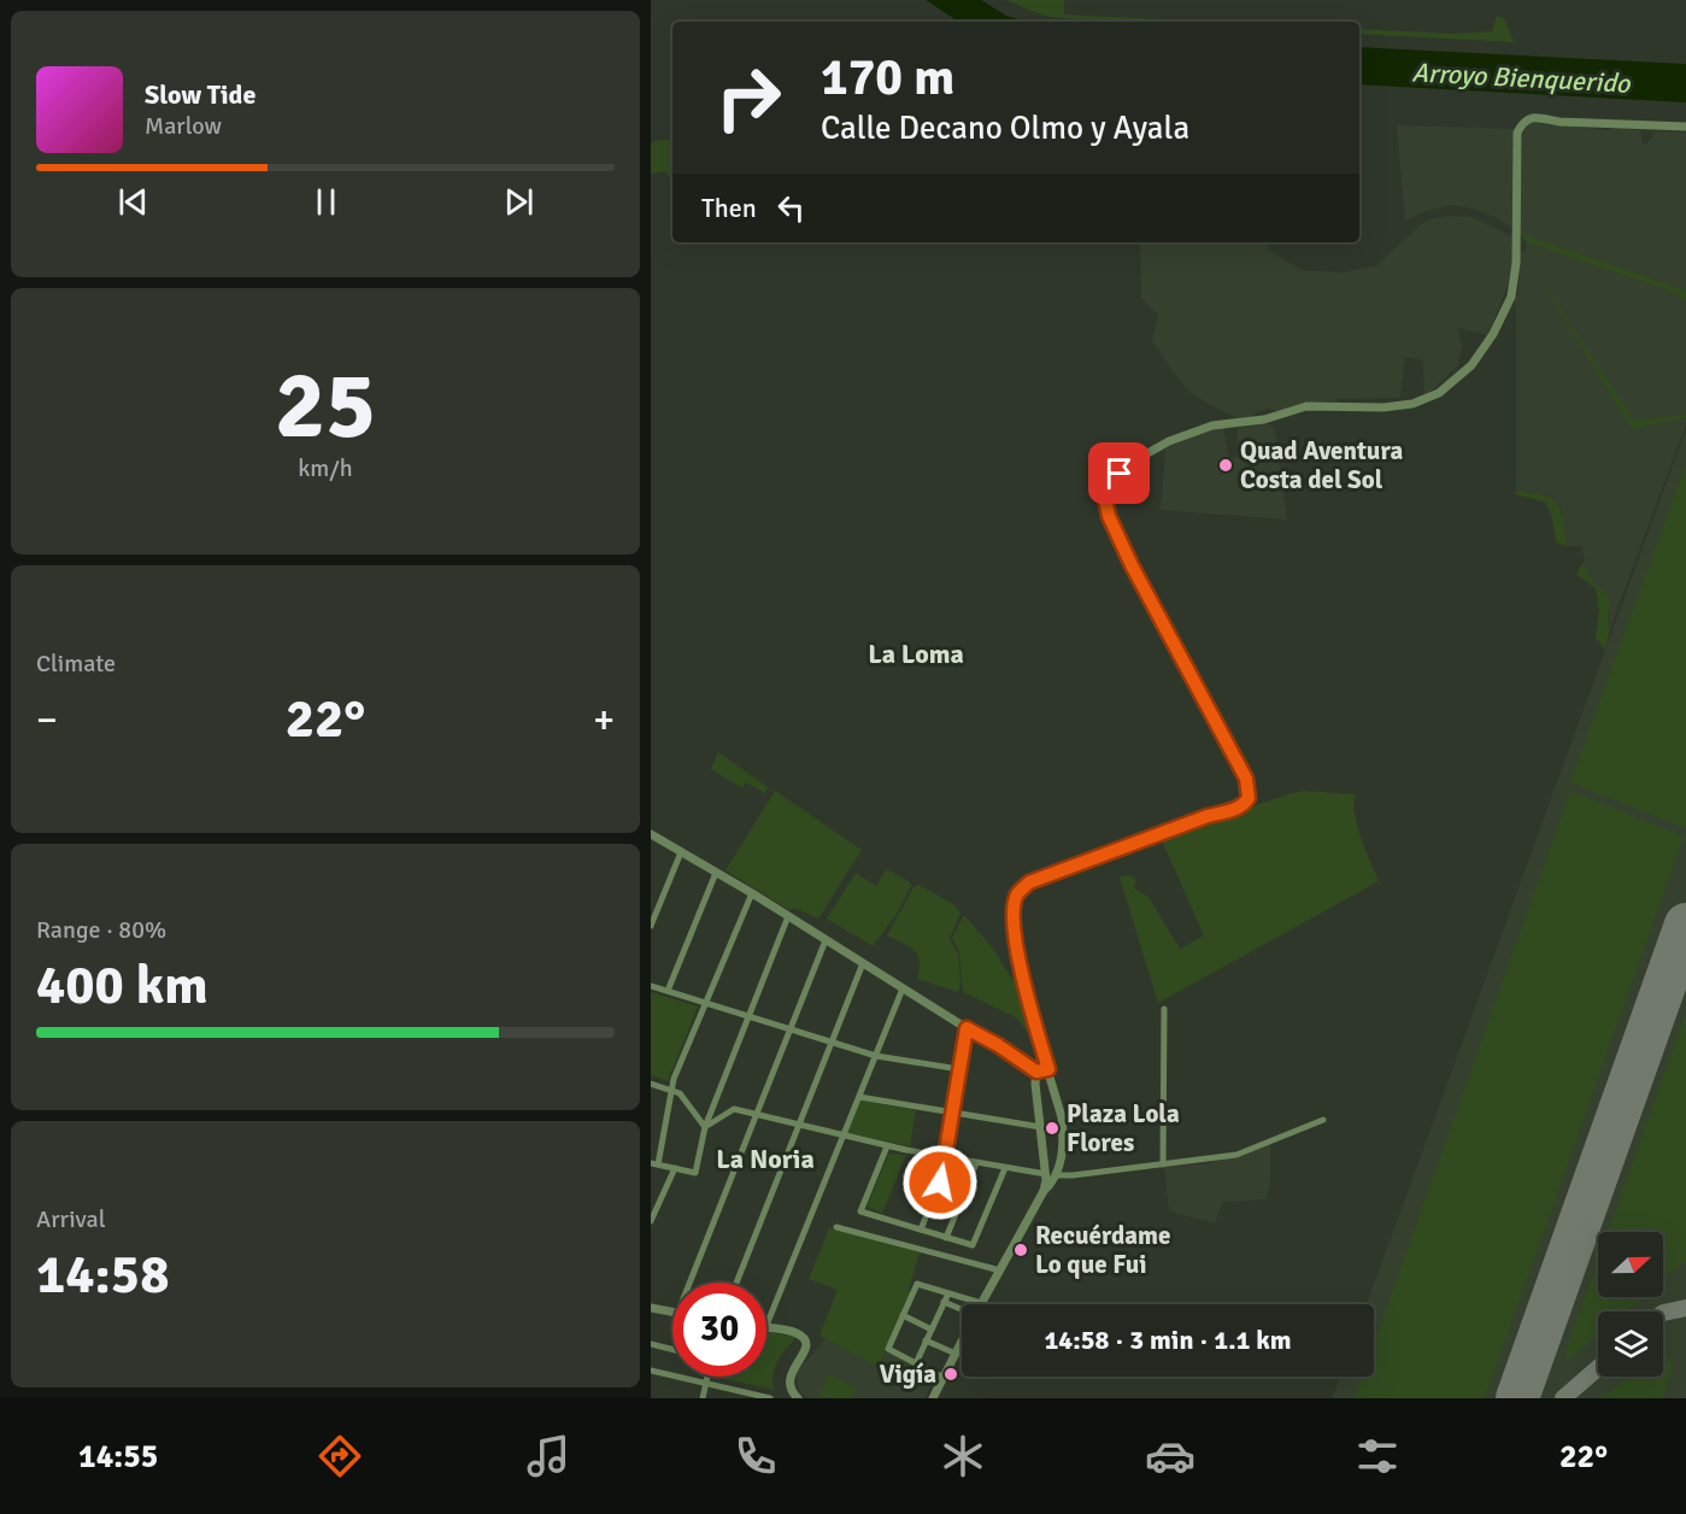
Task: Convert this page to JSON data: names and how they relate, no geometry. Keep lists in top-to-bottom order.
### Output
{
  "districts": ["La Loma", "La Noria"],
  "water": ["Arroyo Bienquerido"],
  "places": [
    "Quad Aventura Costa del Sol",
    "Plaza Lola Flores",
    "Recuérdame Lo que Fui",
    "Vigía"
  ],
  "north": "right",
  "page": {
    "turn": ["170 m", "Calle Decano Olmo y Ayala"],
    "song": ["Slow Tide", "Marlow"],
    "then": "Then",
    "tile": [
      ["25", "km/h"],
      "Climate",
      ["Range · 80%", "400 km"],
      ["Arrival", "14:58"]
    ],
    "heat": ["−", "22°", "+"],
    "limit": "30",
    "trip": "14:58 · 3 min · 1.1 km",
    "tabs": ["14:55", "22°"]
  }
}
